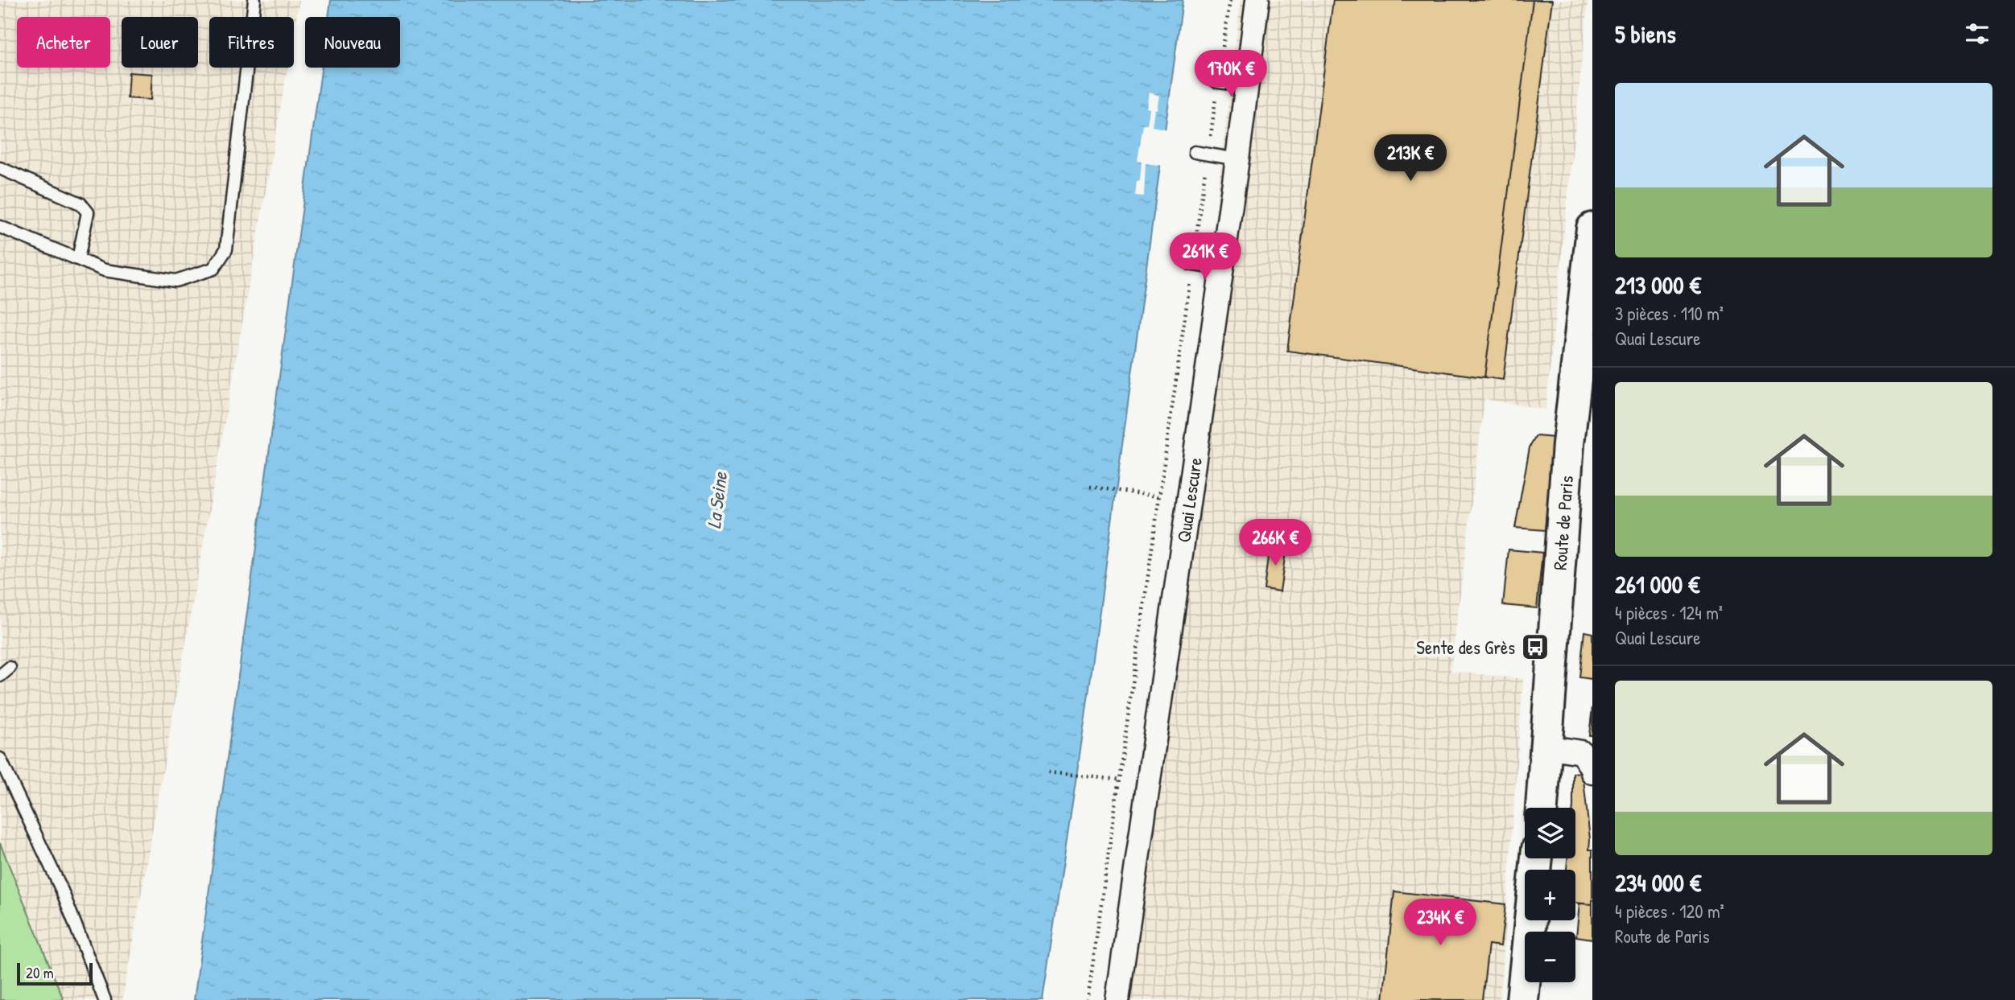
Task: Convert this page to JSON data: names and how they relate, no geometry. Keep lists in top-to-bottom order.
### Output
{
  "streets": {
    "main road": ["Route de Paris"],
    "street": ["Quai Lescure"]
  },
  "water": ["La Seine"],
  "places": {
    "bus stop": ["Sente des Grès"]
  },
  "scale_bar": "20 m",
  "page": {
    "heading": "5 biens",
    "chip": [
      "Acheter",
      "Louer",
      "Filtres",
      "Nouveau"
    ],
    "price": [
      "170K €",
      "213K €",
      "261K €",
      "266K €",
      "234K €"
    ],
    "list": [
      {
        "name": "213 000 €",
        "note": "3 pièces · 110 m² · Quai Lescure"
      },
      {
        "name": "261 000 €",
        "note": "4 pièces · 124 m² · Quai Lescure"
      },
      {
        "name": "234 000 €",
        "note": "4 pièces · 120 m² · Route de Paris"
      }
    ],
    "map_buttons": ["+", "−"],
    "scale": "20 m"
  }
}
